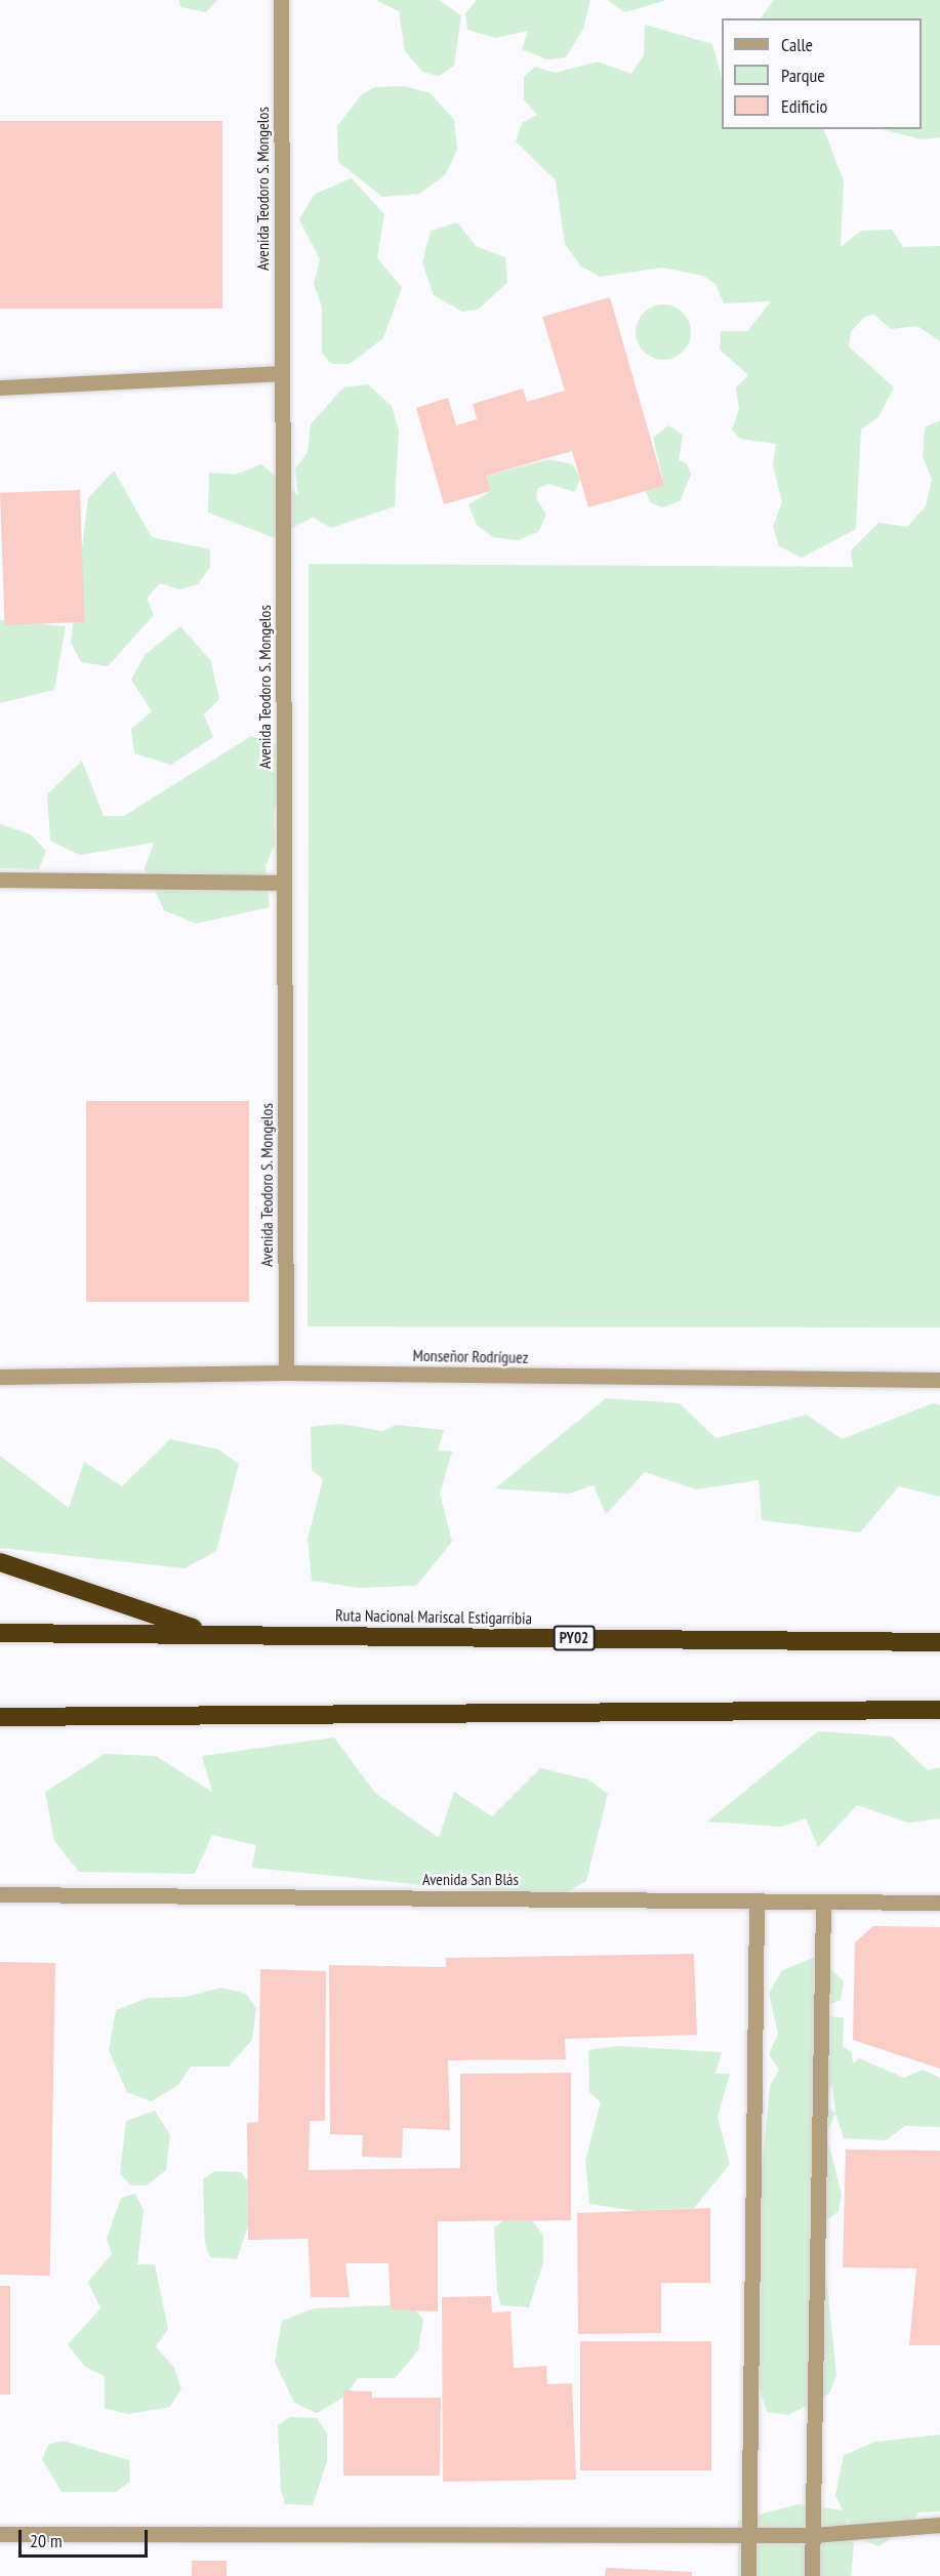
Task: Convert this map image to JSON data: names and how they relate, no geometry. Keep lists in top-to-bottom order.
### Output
{
  "streets": {
    "highway": ["Ruta Nacional Mariscal Estigarribia", "PY02"],
    "street": ["Avenida Teodoro S. Mongelos", "Monseñor Rodríguez", "Avenida San Blás"]
  },
  "crossings": [
    ["Avenida Teodoro S. Mongelos", "Monseñor Rodríguez"]
  ],
  "legend": ["Calle", "Parque", "Edificio"],
  "scale_bar": "20 m"
}
